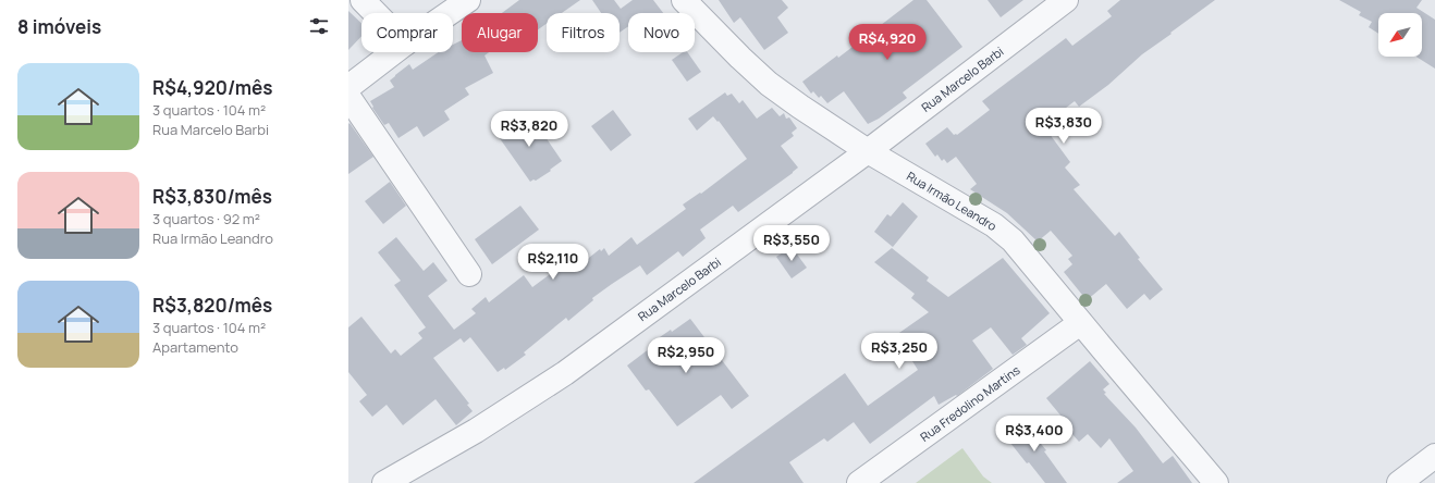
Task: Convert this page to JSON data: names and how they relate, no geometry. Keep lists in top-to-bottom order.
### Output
{
  "streets": {
    "street": ["Rua Marcelo Barbi", "Rua Irmão Leandro", "Rua Fredolino Martins"]
  },
  "crossings": [
    ["Rua Marcelo Barbi", "Rua Irmão Leandro"],
    ["Rua Irmão Leandro", "Rua Fredolino Martins"]
  ],
  "north": "bottom left",
  "page": {
    "heading": "8 imóveis",
    "chip": [
      "Comprar",
      "Alugar",
      "Filtros",
      "Novo"
    ],
    "price": [
      "R$4,920",
      "R$3,830",
      "R$3,820",
      "R$3,550",
      "R$2,110",
      "R$3,250",
      "R$2,950",
      "R$3,400"
    ],
    "list": [
      {
        "name": "R$4,920/mês",
        "note": "3 quartos · 104 m² · Rua Marcelo Barbi"
      },
      {
        "name": "R$3,830/mês",
        "note": "3 quartos · 92 m² · Rua Irmão Leandro"
      },
      {
        "name": "R$3,820/mês",
        "note": "3 quartos · 104 m² · Apartamento"
      }
    ]
  }
}
